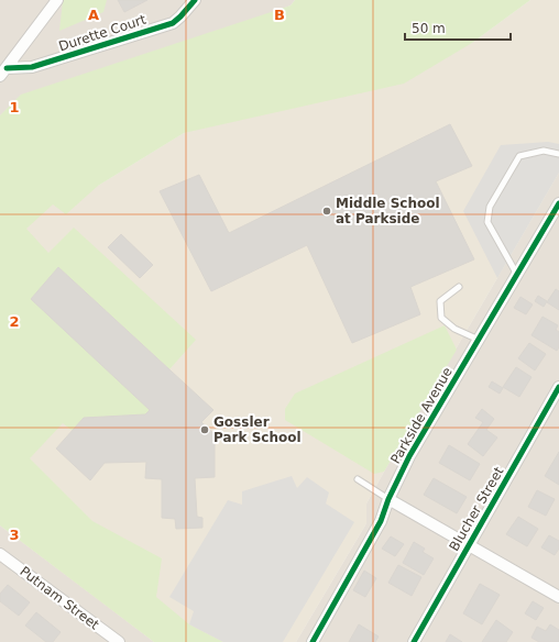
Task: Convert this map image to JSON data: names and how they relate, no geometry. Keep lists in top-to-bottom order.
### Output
{
  "streets": {
    "street": [
      "Durette Court",
      "Parkside Avenue",
      "Blucher Street",
      "Putnam Street"
    ]
  },
  "places": ["Middle School at Parkside", "Gossler Park School"],
  "scale_bar": "50 m",
  "grid": {
    "columns": ["A", "B"],
    "rows": ["1", "2", "3"]
  }
}
